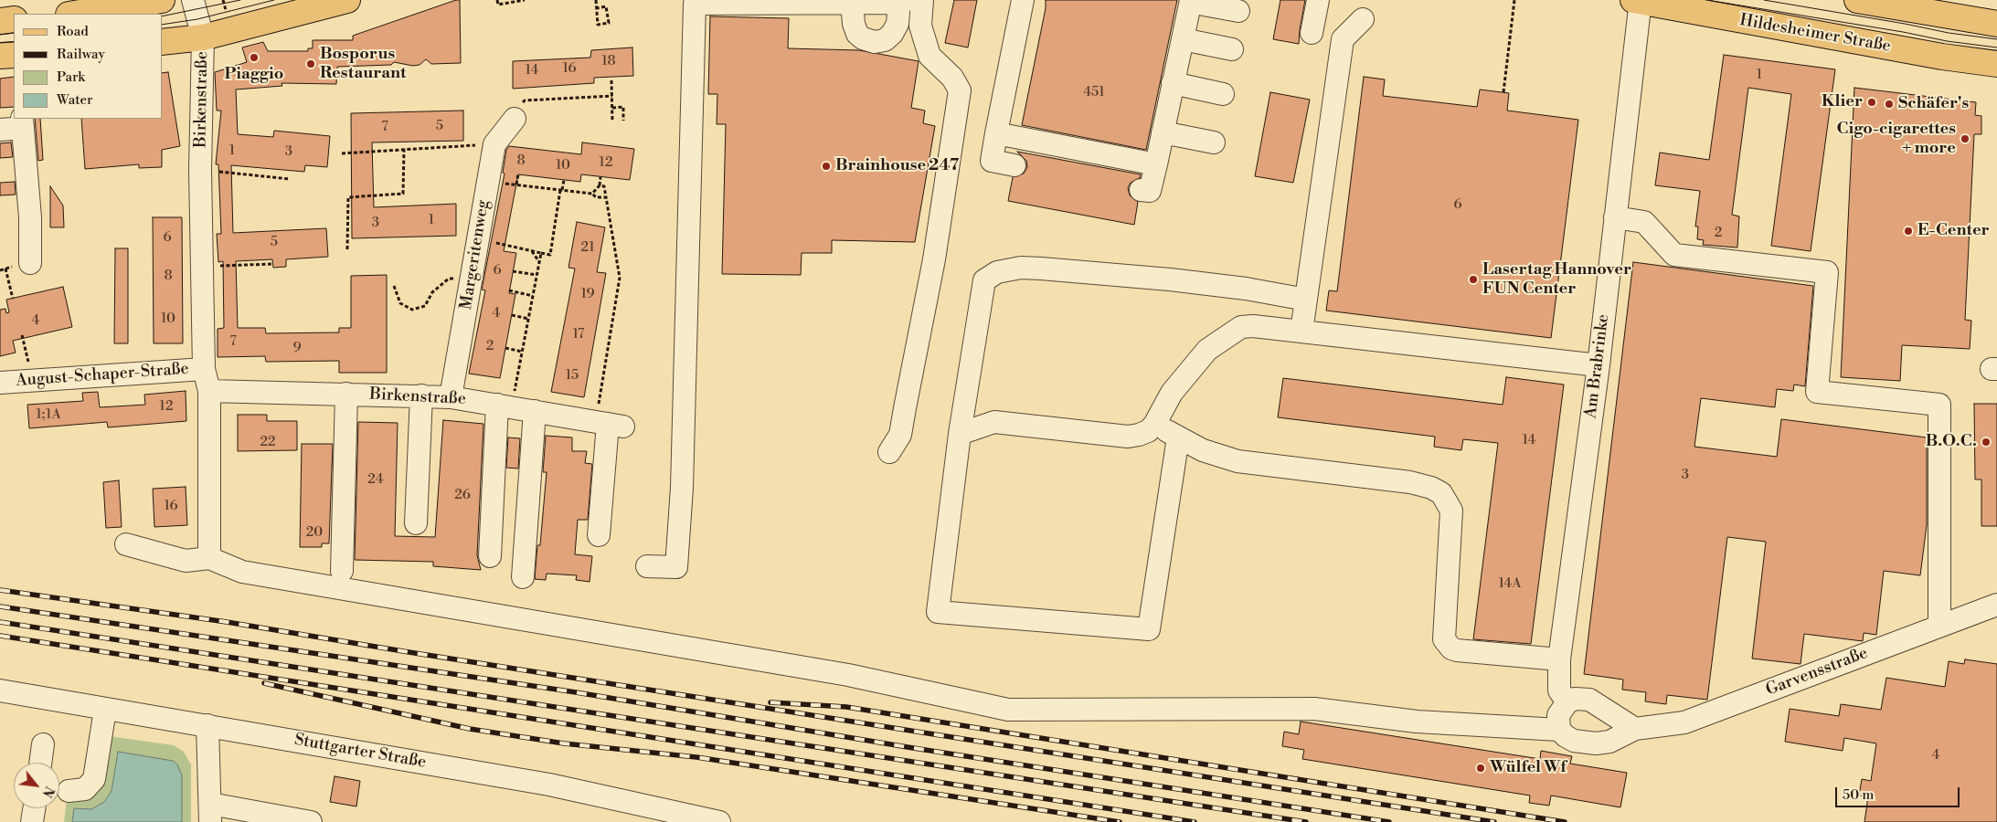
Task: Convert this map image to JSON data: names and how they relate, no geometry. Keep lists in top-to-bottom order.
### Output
{
  "streets": {
    "main road": ["Hildesheimer Straße"],
    "street": [
      "Birkenstraße",
      "Margeritenweg",
      "Am Brabrinke",
      "August-Schaper-Straße",
      "Garvensstraße",
      "Stuttgarter Straße"
    ]
  },
  "crossings": [
    ["Hildesheimer Straße", "Am Brabrinke"],
    ["Birkenstraße", "Margeritenweg"],
    ["Birkenstraße", "August-Schaper-Straße"]
  ],
  "places": [
    "Piaggio",
    "Bosporus Restaurant",
    "Klier",
    "Schäfer's",
    "Cigo-cigarettes + more",
    "Brainhouse 247",
    "E-Center",
    "Lasertag Hannover FUN Center",
    "B.O.C.",
    "Wülfel Wf"
  ],
  "house_numbers": [
    "18",
    "16",
    "14",
    "1",
    "451",
    "5",
    "7",
    "1",
    "3",
    "8",
    "12",
    "10",
    "6",
    "1",
    "3",
    "2",
    "6",
    "5",
    "21",
    "6",
    "8",
    "19",
    "4",
    "10",
    "4",
    "17",
    "7",
    "2",
    "9",
    "15",
    "12",
    "1;1A",
    "14",
    "22",
    "3",
    "24",
    "26",
    "16",
    "20",
    "14A",
    "4"
  ],
  "legend": [
    "Road",
    "Railway",
    "Park",
    "Water"
  ],
  "scale_bar": "50 m",
  "north": "bottom right"
}
